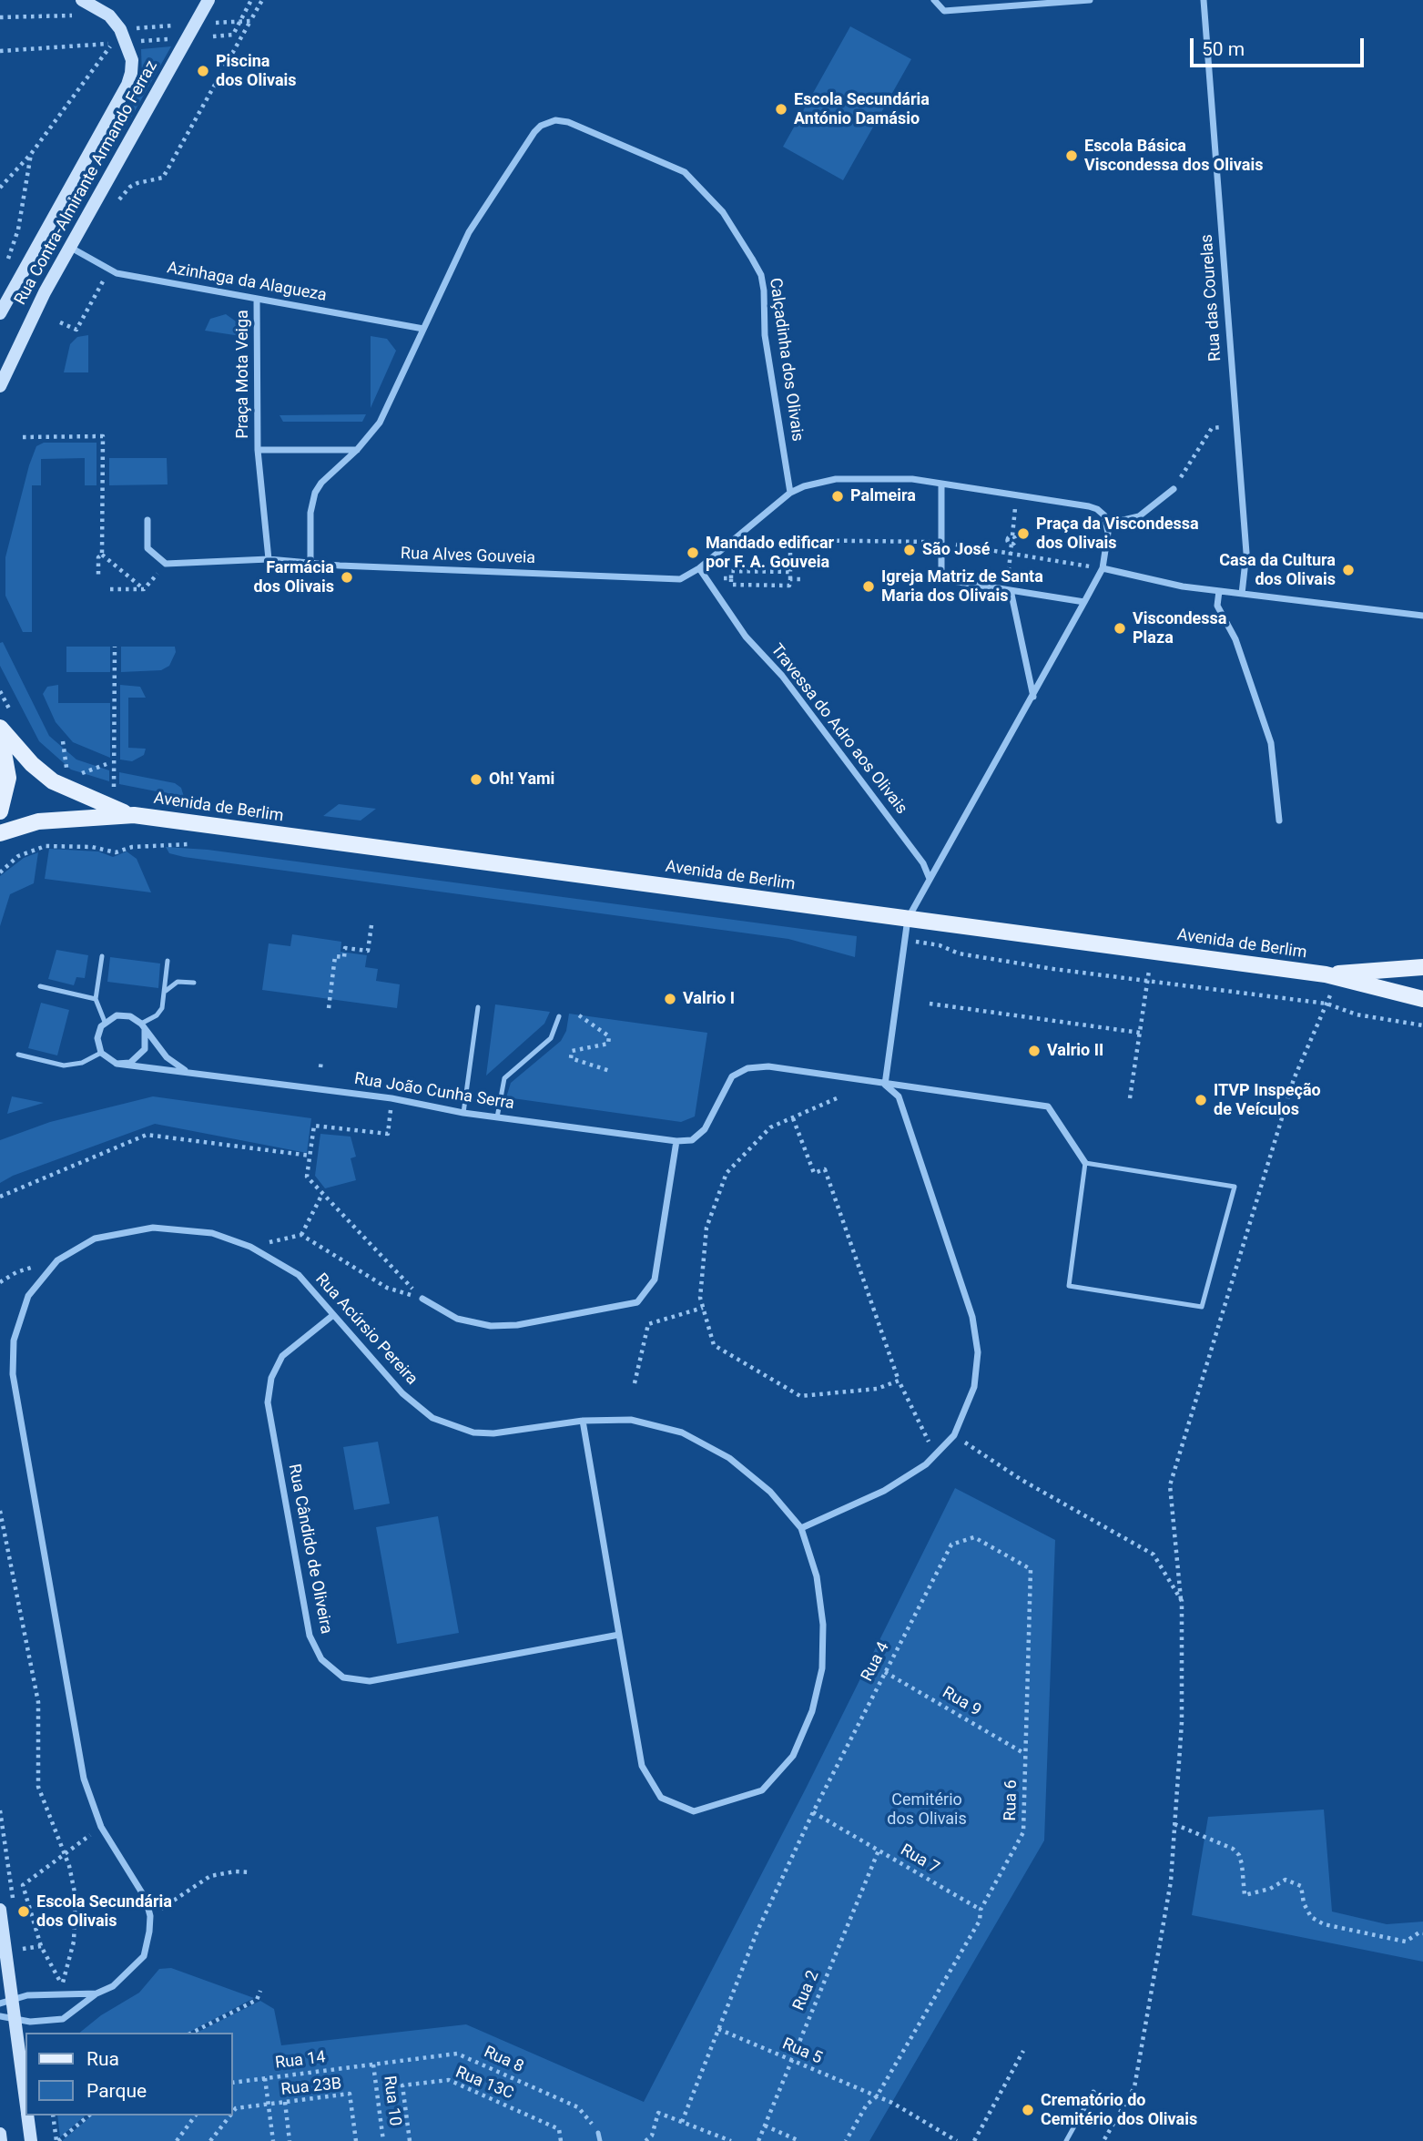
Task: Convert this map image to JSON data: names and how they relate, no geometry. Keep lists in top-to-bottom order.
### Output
{
  "streets": {
    "main road": ["Rua Contra-Almirante Armando Ferraz", "Avenida de Berlim"],
    "street": [
      "Azinhaga da Alagueza",
      "Rua das Courelas",
      "Calçadinha dos Olivais",
      "Praça Mota Veiga",
      "Rua Alves Gouveia",
      "Travessa do Adro aos Olivais",
      "Rua João Cunha Serra",
      "Rua Acúrsio Pereira",
      "Rua Cândido de Oliveira"
    ],
    "path": [
      "Rua 4",
      "Rua 9",
      "Rua 6",
      "Rua 7",
      "Rua 2",
      "Rua 5",
      "Rua 8",
      "Rua 14",
      "Rua 13C",
      "Rua 23B",
      "Rua 10"
    ]
  },
  "crossings": [
    ["Rua Contra-Almirante Armando Ferraz", "Azinhaga da Alagueza"],
    ["Azinhaga da Alagueza", "Calçadinha dos Olivais"],
    ["Azinhaga da Alagueza", "Praça Mota Veiga"],
    ["Calçadinha dos Olivais", "Rua Alves Gouveia"],
    ["Praça Mota Veiga", "Rua Alves Gouveia"],
    ["Rua Alves Gouveia", "Travessa do Adro aos Olivais"],
    ["Rua Acúrsio Pereira", "Rua Cândido de Oliveira"],
    ["Rua 4", "Rua 9"],
    ["Rua 4", "Rua 6"],
    ["Rua 4", "Rua 7"],
    ["Rua 4", "Rua 5"],
    ["Rua 9", "Rua 6"],
    ["Rua 6", "Rua 7"],
    ["Rua 6", "Rua 5"],
    ["Rua 7", "Rua 2"],
    ["Rua 2", "Rua 5"],
    ["Rua 8", "Rua 14"],
    ["Rua 8", "Rua 10"],
    ["Rua 14", "Rua 10"]
  ],
  "parks": ["Cemitério dos Olivais"],
  "places": [
    "Piscina dos Olivais",
    "Escola Secundária António Damásio",
    "Escola Básica Viscondessa dos Olivais",
    "Palmeira",
    "Praça da Viscondessa dos Olivais",
    "São José",
    "Mandado edificar por F. A. Gouveia",
    "Casa da Cultura dos Olivais",
    "Farmácia dos Olivais",
    "Igreja Matriz de Santa Maria dos Olivais",
    "Viscondessa Plaza",
    "Oh! Yami",
    "Valrio I",
    "Valrio II",
    "ITVP Inspeção de Veículos",
    "Escola Secundária dos Olivais",
    "Crematório do Cemitério dos Olivais"
  ],
  "legend": ["Rua", "Parque"],
  "scale_bar": "50 m"
}
